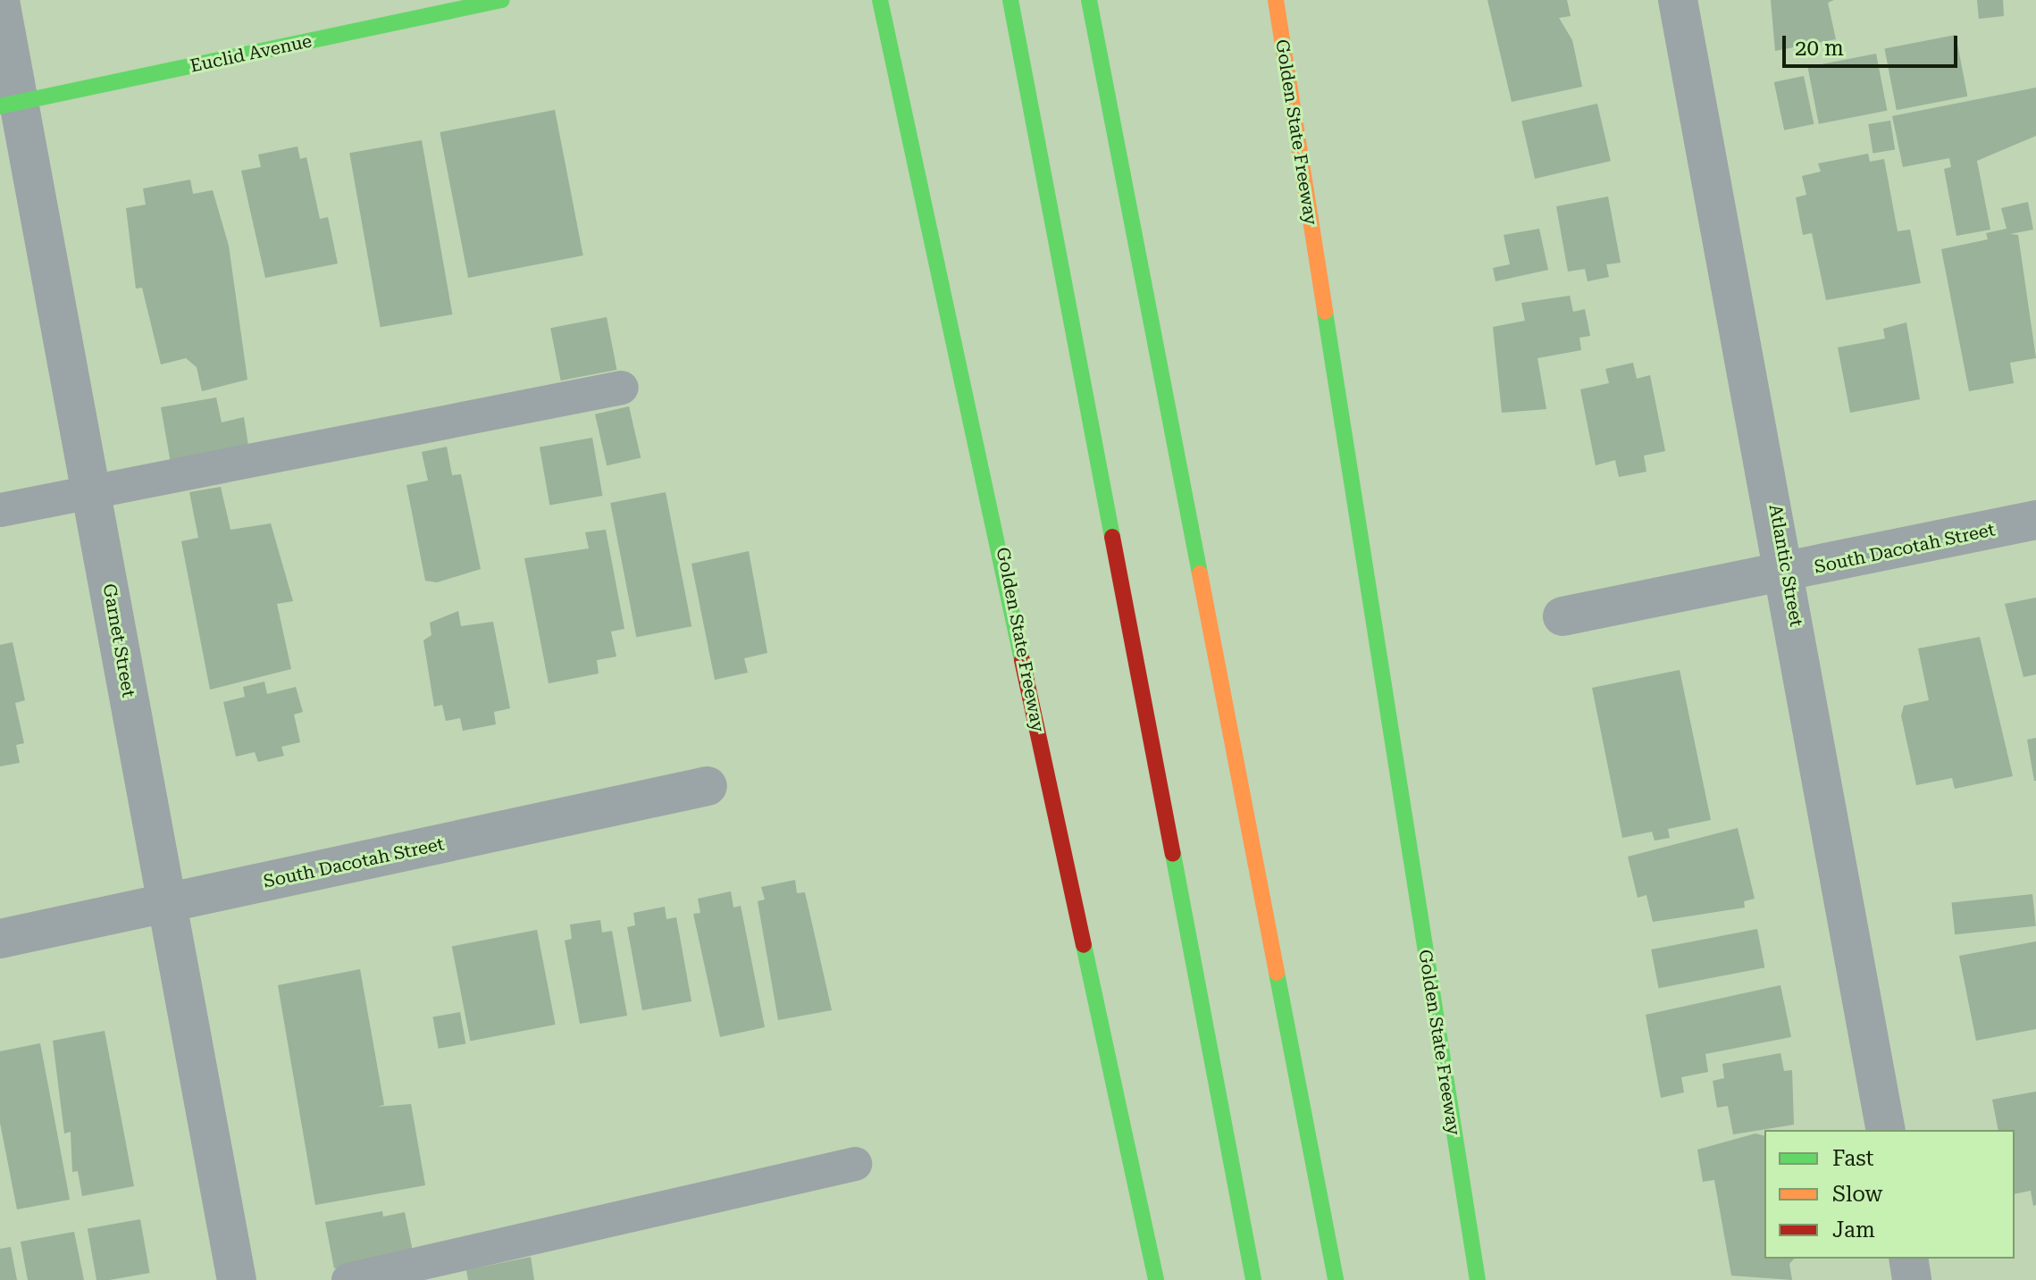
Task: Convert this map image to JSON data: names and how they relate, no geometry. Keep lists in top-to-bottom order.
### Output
{
  "streets": {
    "main road": ["Euclid Avenue", "Golden State Freeway"],
    "street": ["South Dacotah Street", "Atlantic Street", "Garnet Street"]
  },
  "crossings": [
    ["Euclid Avenue", "Garnet Street"],
    ["South Dacotah Street", "Atlantic Street"],
    ["South Dacotah Street", "Garnet Street"]
  ],
  "legend": ["Fast", "Slow", "Jam"],
  "scale_bar": "20 m"
}
